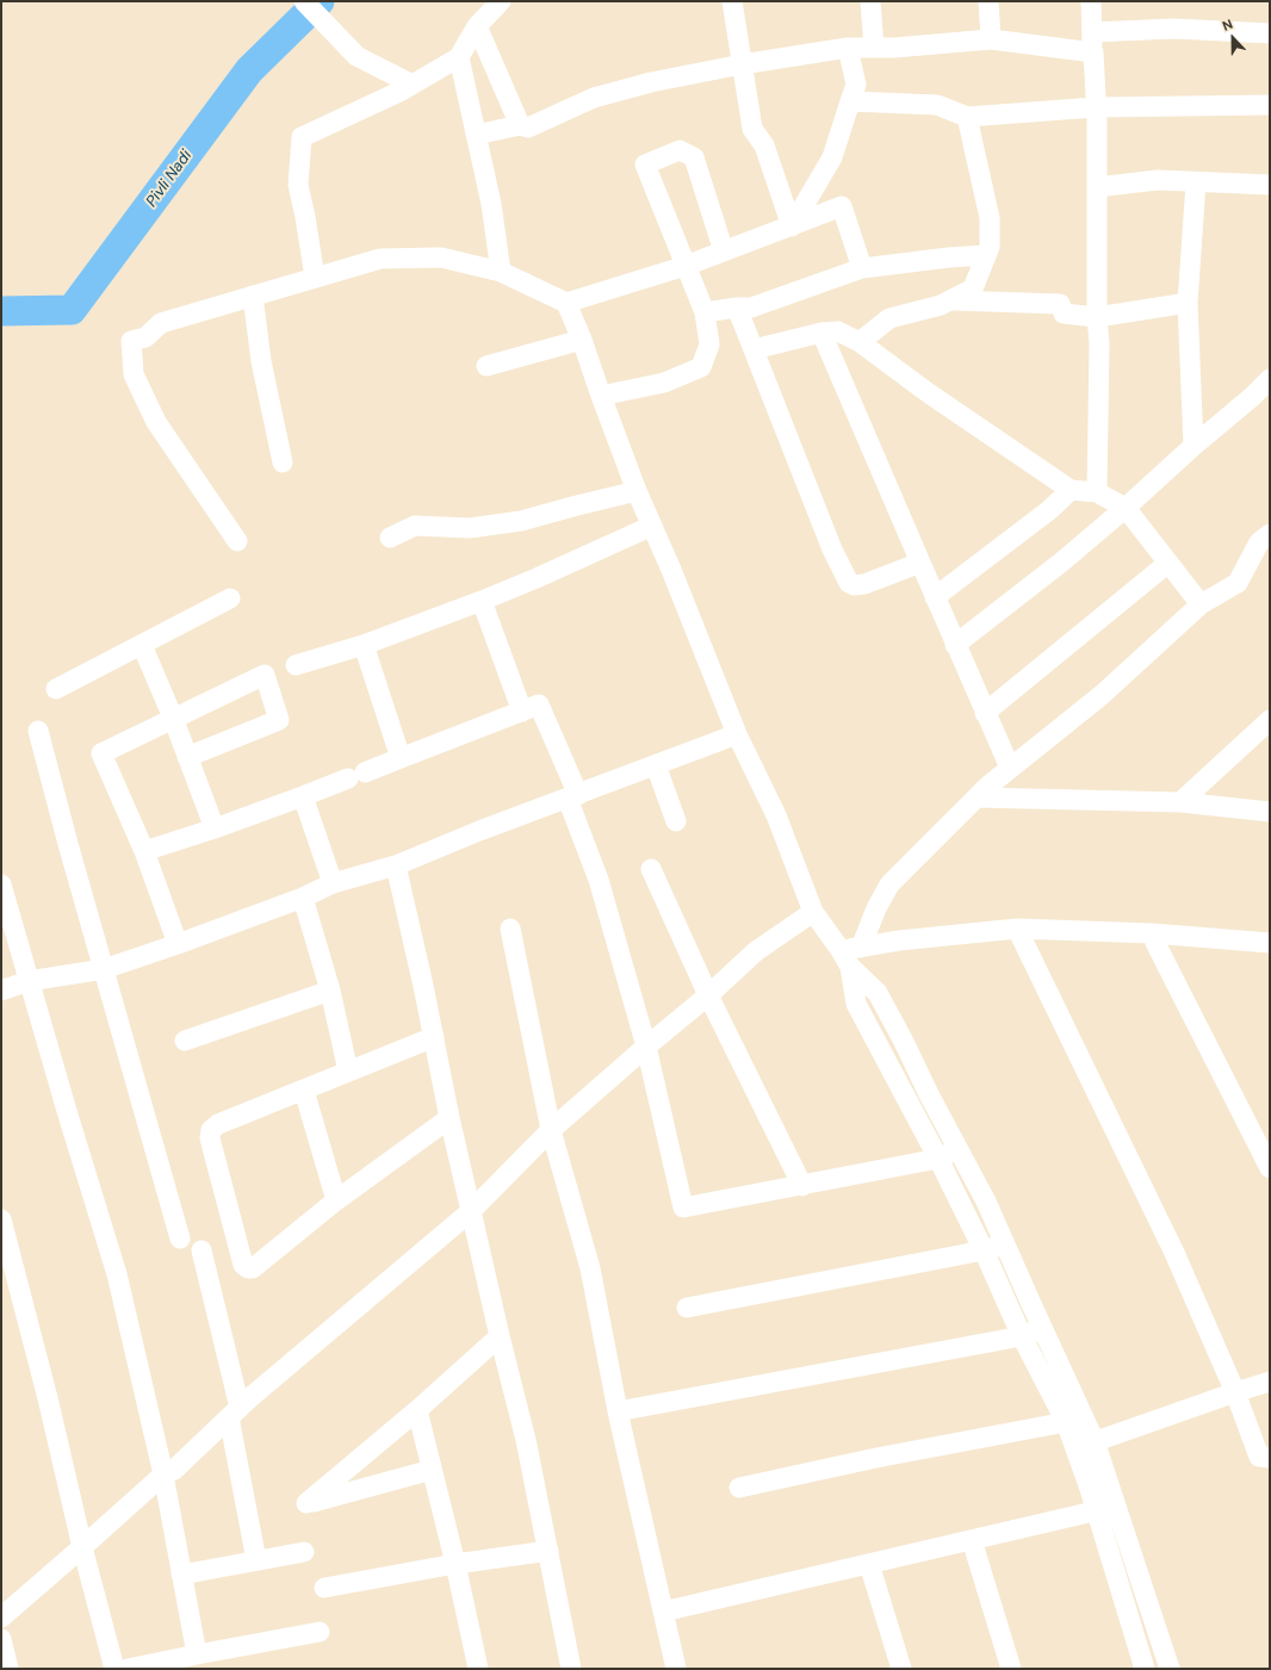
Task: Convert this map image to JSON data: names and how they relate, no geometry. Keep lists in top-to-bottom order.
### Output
{
  "water": ["Pivli Nadi"],
  "north": "top"
}
